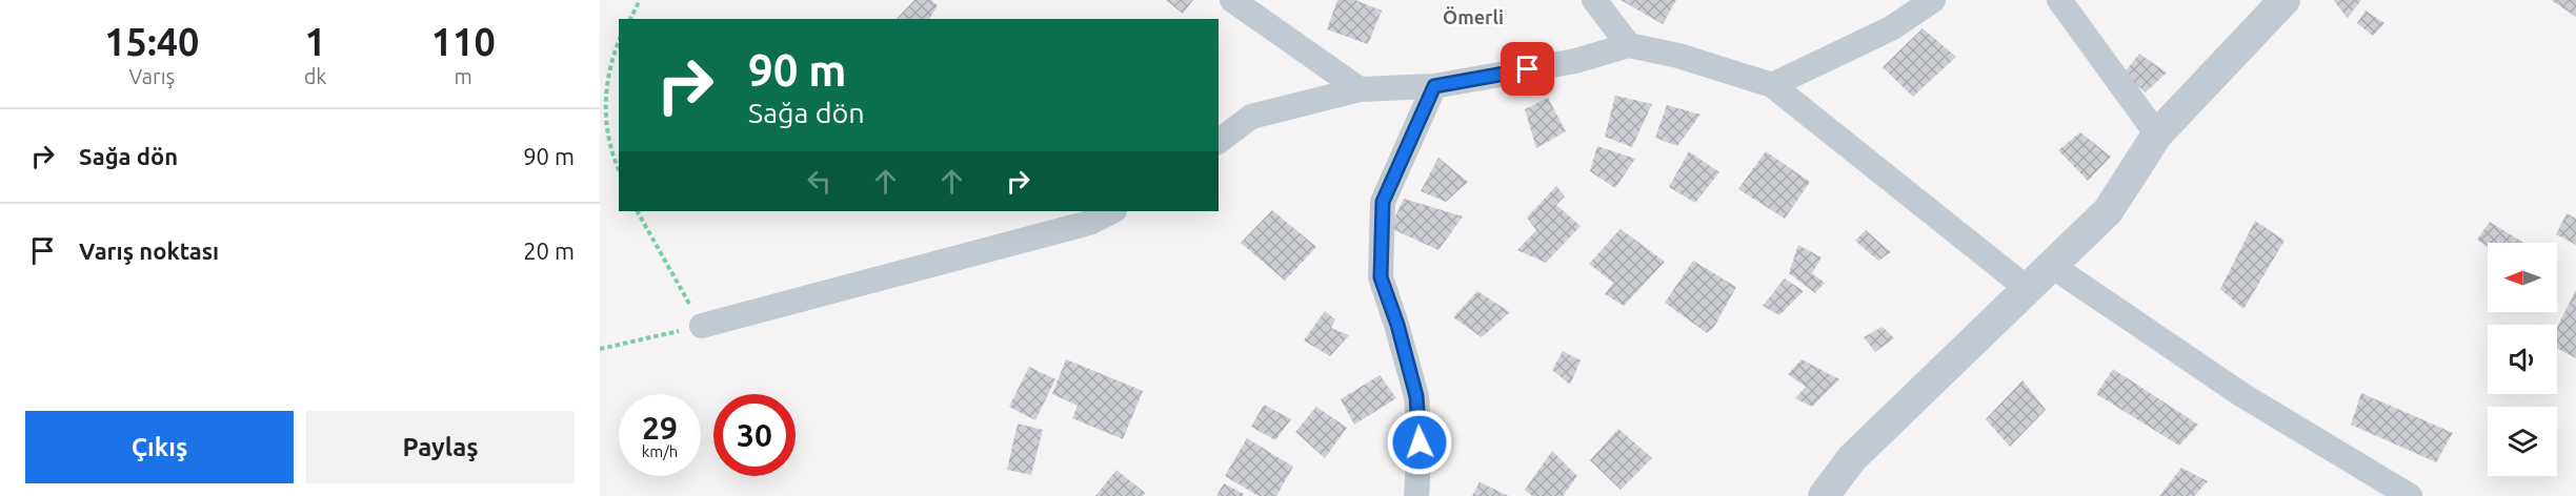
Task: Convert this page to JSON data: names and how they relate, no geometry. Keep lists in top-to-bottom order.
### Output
{
  "districts": ["Ömerli"],
  "north": "left",
  "page": {
    "eta": [
      "15:40",
      "Varış",
      "1",
      "dk",
      "110",
      "m"
    ],
    "turn": ["90 m", "Sağa dön"],
    "list": [
      {
        "name": "Sağa dön",
        "value": "90 m"
      },
      {
        "name": "Varış noktası",
        "value": "20 m"
      }
    ],
    "speed": "29 km/h",
    "limit": "30",
    "buttons": ["Çıkış", "Paylaş"]
  }
}
